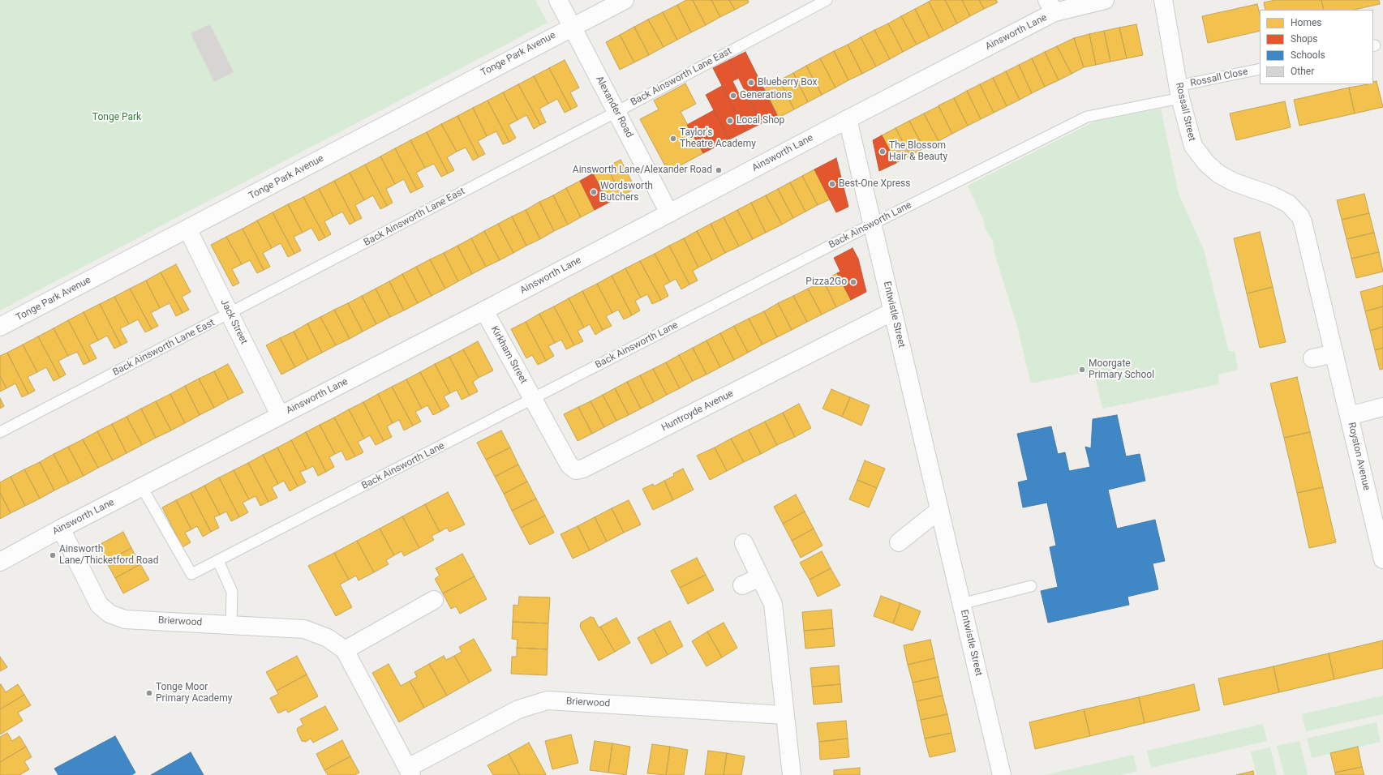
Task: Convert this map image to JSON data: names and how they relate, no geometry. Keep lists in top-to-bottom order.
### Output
{
  "streets": {
    "street": [
      "Ainsworth Lane",
      "Tonge Park Avenue",
      "Alexander Road",
      "Rossall Street",
      "Entwistle Street",
      "Jack Street",
      "Kirkham Street",
      "Huntroyde Avenue",
      "Royston Avenue",
      "Brierwood"
    ],
    "lane": ["Back Ainsworth Lane East", "Rossall Close", "Back Ainsworth Lane"]
  },
  "crossings": [
    ["Ainsworth Lane", "Alexander Road"],
    ["Ainsworth Lane", "Back Ainsworth Lane"],
    ["Ainsworth Lane", "Entwistle Street"],
    ["Ainsworth Lane", "Jack Street"],
    ["Ainsworth Lane", "Kirkham Street"],
    ["Ainsworth Lane", "Brierwood"],
    ["Tonge Park Avenue", "Alexander Road"],
    ["Tonge Park Avenue", "Jack Street"],
    ["Back Ainsworth Lane East", "Alexander Road"],
    ["Back Ainsworth Lane East", "Jack Street"],
    ["Rossall Close", "Rossall Street"],
    ["Rossall Close", "Back Ainsworth Lane"],
    ["Rossall Street", "Back Ainsworth Lane"],
    ["Rossall Street", "Royston Avenue"],
    ["Back Ainsworth Lane", "Entwistle Street"],
    ["Back Ainsworth Lane", "Kirkham Street"],
    ["Back Ainsworth Lane", "Huntroyde Avenue"],
    ["Entwistle Street", "Huntroyde Avenue"],
    ["Kirkham Street", "Huntroyde Avenue"]
  ],
  "parks": ["Tonge Park"],
  "places": [
    "Blueberry Box",
    "Generations",
    "Local Shop",
    "Taylor's Theatre Academy",
    "The Blossom Hair & Beauty",
    "Ainsworth Lane/Alexander Road",
    "Best-One Xpress",
    "Wordsworth Butchers",
    "Pizza2Go",
    "Moorgate Primary School",
    "Ainsworth Lane/Thicketford Road",
    "Tonge Moor Primary Academy"
  ],
  "legend": [
    "Homes",
    "Shops",
    "Schools",
    "Other"
  ]
}
